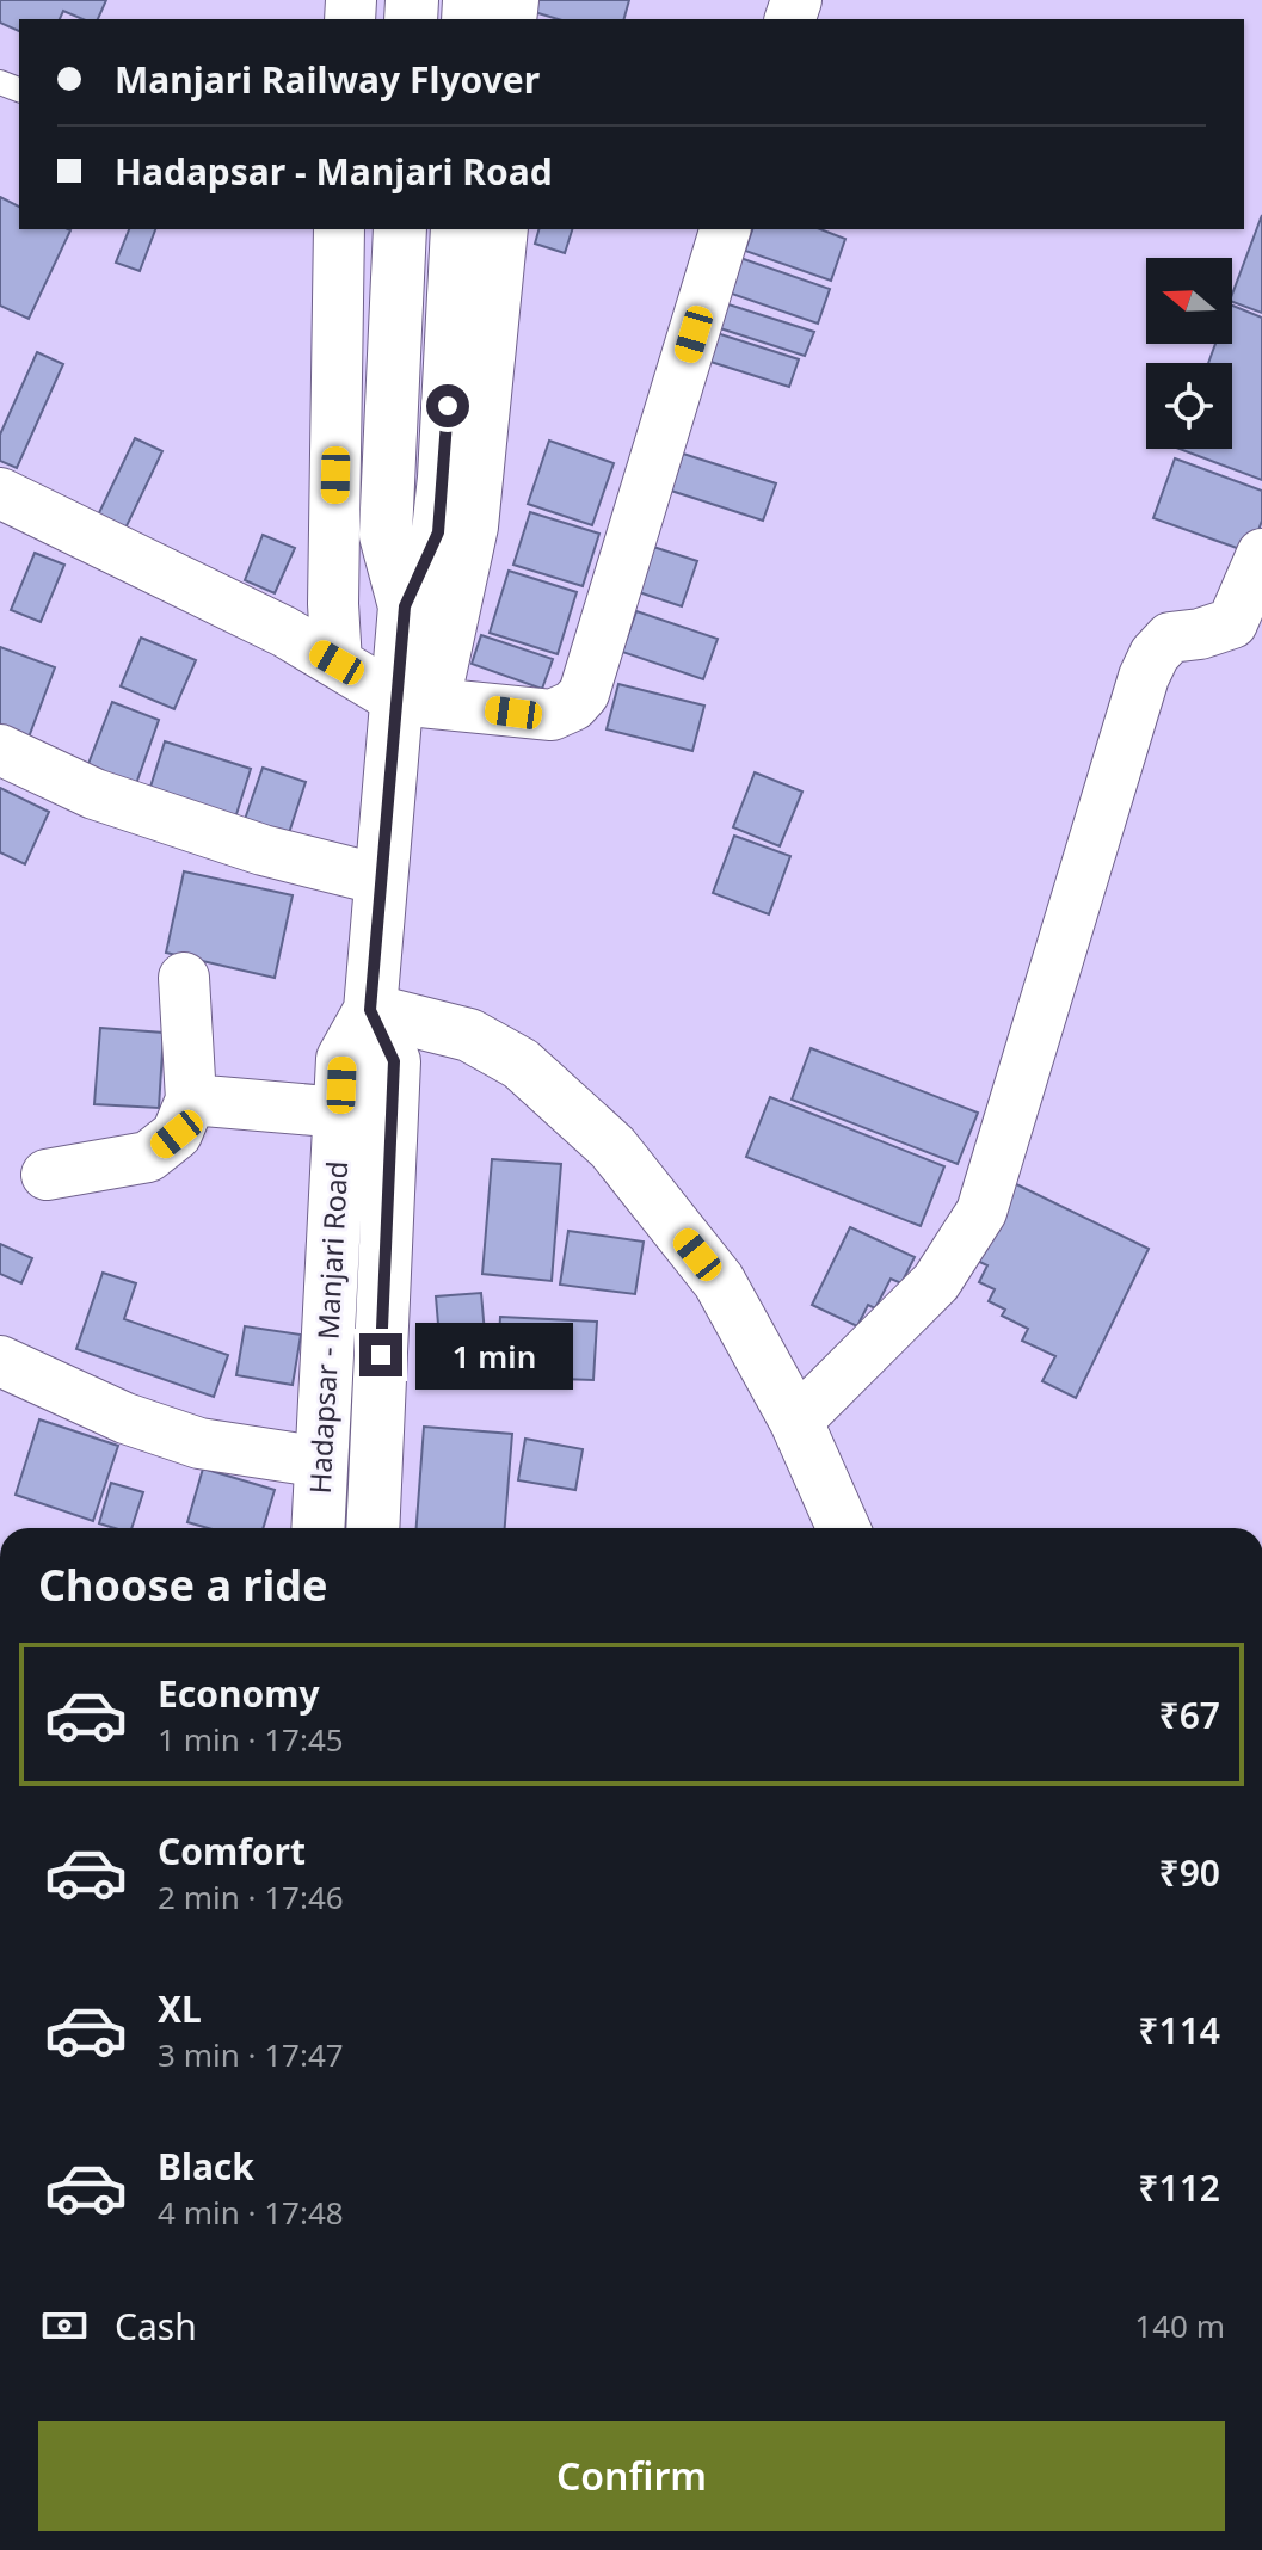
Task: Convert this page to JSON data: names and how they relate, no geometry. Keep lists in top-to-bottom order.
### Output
{
  "streets": {
    "main road": ["Hadapsar - Manjari Road"]
  },
  "north": "left",
  "page": {
    "banner": ["Manjari Railway Flyover", "Hadapsar - Manjari Road"],
    "bubble": "1 min",
    "heading": "Choose a ride",
    "list": [
      {
        "name": "Economy",
        "note": "1 min · 17:45",
        "value": "₹67"
      },
      {
        "name": "Comfort",
        "note": "2 min · 17:46",
        "value": "₹90"
      },
      {
        "name": "XL",
        "note": "3 min · 17:47",
        "value": "₹114"
      },
      {
        "name": "Black",
        "note": "4 min · 17:48",
        "value": "₹112"
      }
    ],
    "pay": ["Cash", "140 m"],
    "buttons": "Confirm"
  }
}
